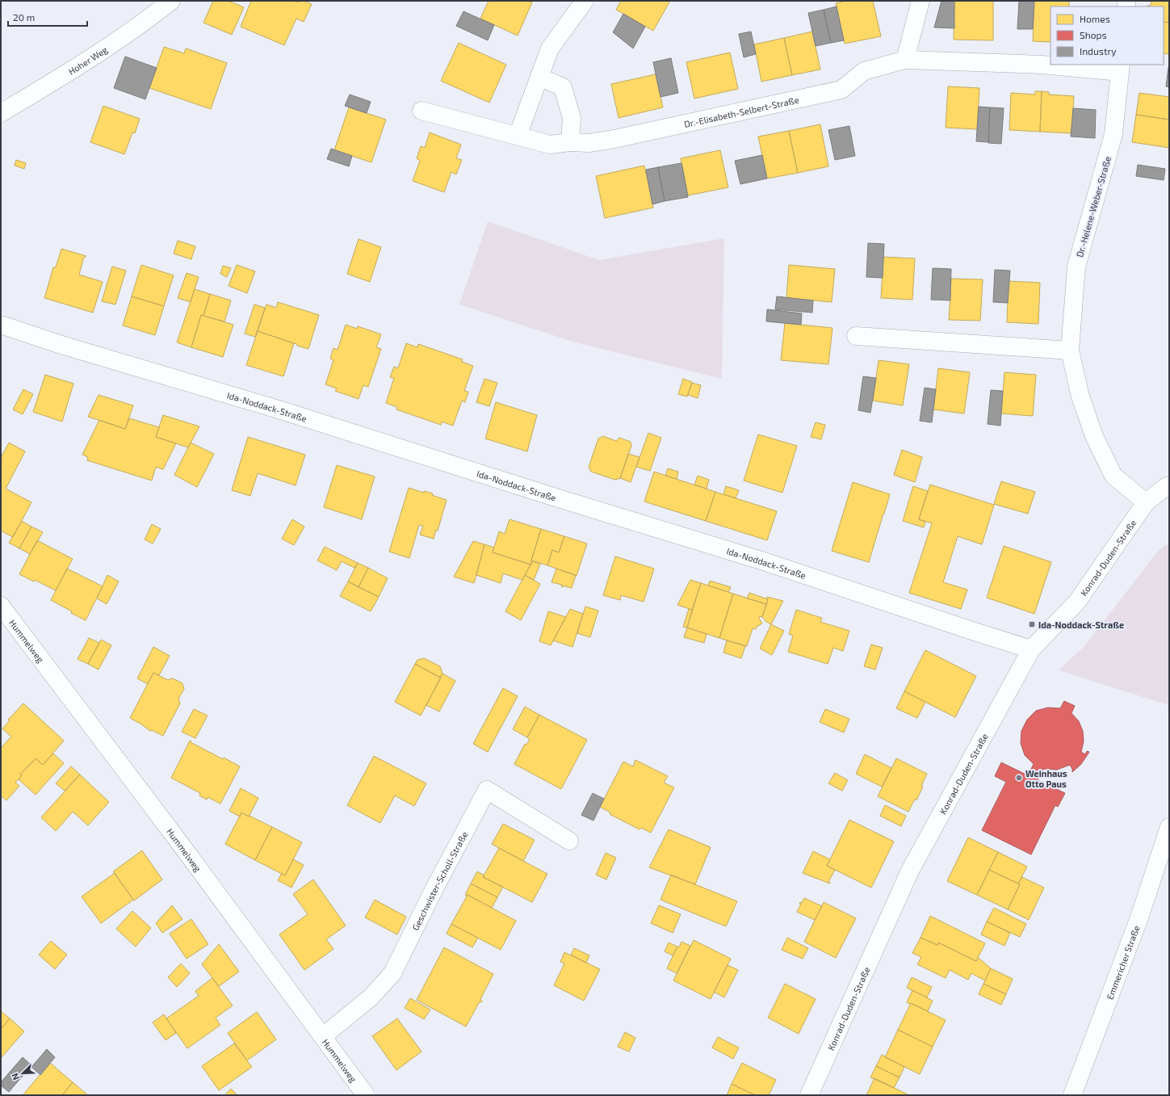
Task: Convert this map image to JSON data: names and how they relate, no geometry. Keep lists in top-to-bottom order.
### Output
{
  "streets": {
    "street": [
      "Hoher Weg",
      "Dr.-Elisabeth-Selbert-Straße",
      "Dr.-Helene-Weber-Straße",
      "Ida-Noddack-Straße",
      "Konrad-Duden-Straße",
      "Hummelweg",
      "Geschwister-Scholl-Straße",
      "Emmericher Straße"
    ]
  },
  "crossings": [
    ["Dr.-Elisabeth-Selbert-Straße", "Dr.-Helene-Weber-Straße"],
    ["Dr.-Helene-Weber-Straße", "Konrad-Duden-Straße"],
    ["Ida-Noddack-Straße", "Konrad-Duden-Straße"],
    ["Hummelweg", "Geschwister-Scholl-Straße"]
  ],
  "places": {
    "transit": ["Ida-Noddack-Straße"],
    "other": ["Weinhaus Otto Paus"]
  },
  "legend": ["Homes", "Shops", "Industry"],
  "scale_bar": "20 m",
  "north": "bottom left"
}
